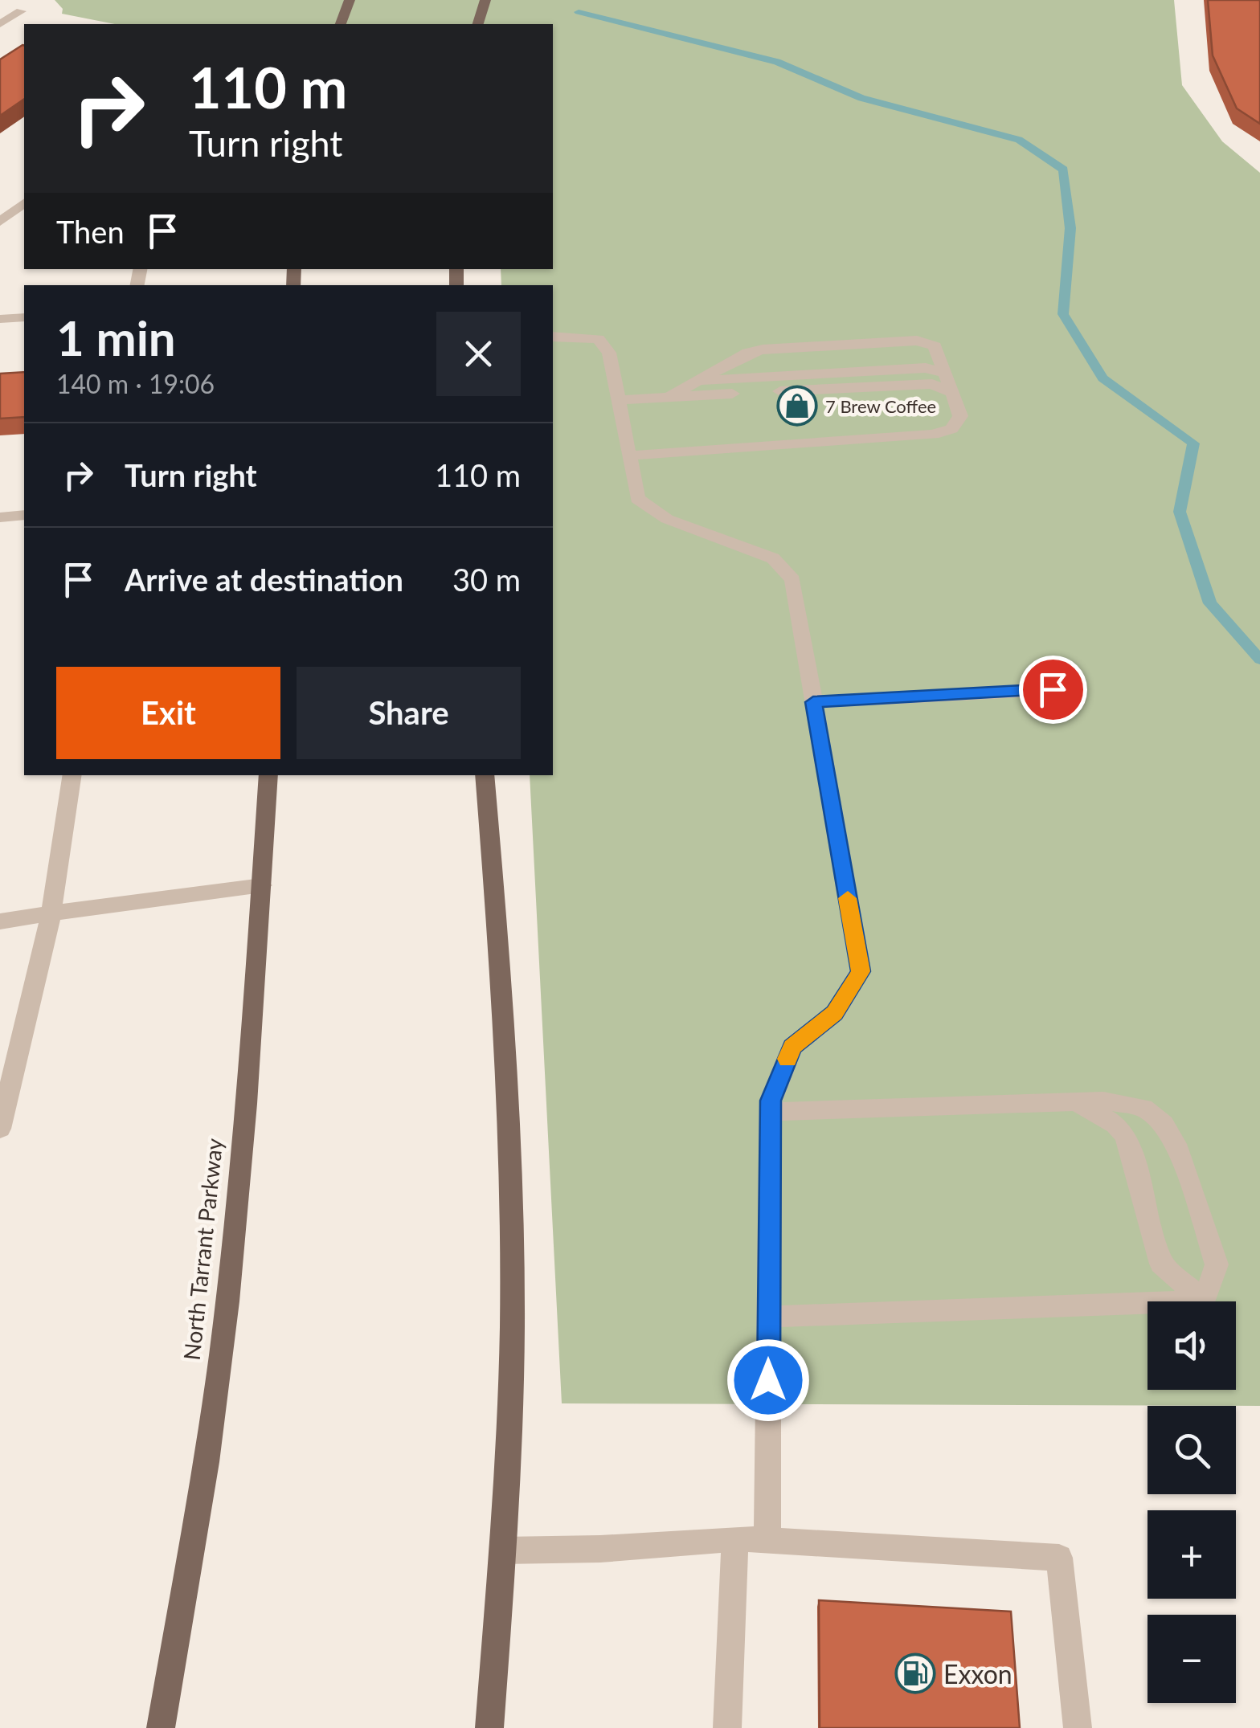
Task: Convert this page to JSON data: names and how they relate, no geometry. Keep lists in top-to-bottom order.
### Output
{
  "streets": {
    "main road": ["North Tarrant Parkway"]
  },
  "places": {
    "shop": ["7 Brew Coffee"],
    "fuel station": ["Exxon"]
  },
  "page": {
    "turn": ["110 m", "Turn right"],
    "then": "Then",
    "heading": ["1 min", "140 m · 19:06"],
    "list": [
      {
        "name": "Turn right",
        "value": "110 m"
      },
      {
        "name": "Arrive at destination",
        "value": "30 m"
      }
    ],
    "buttons": ["Exit", "Share"],
    "map_buttons": ["+", "−"]
  }
}
